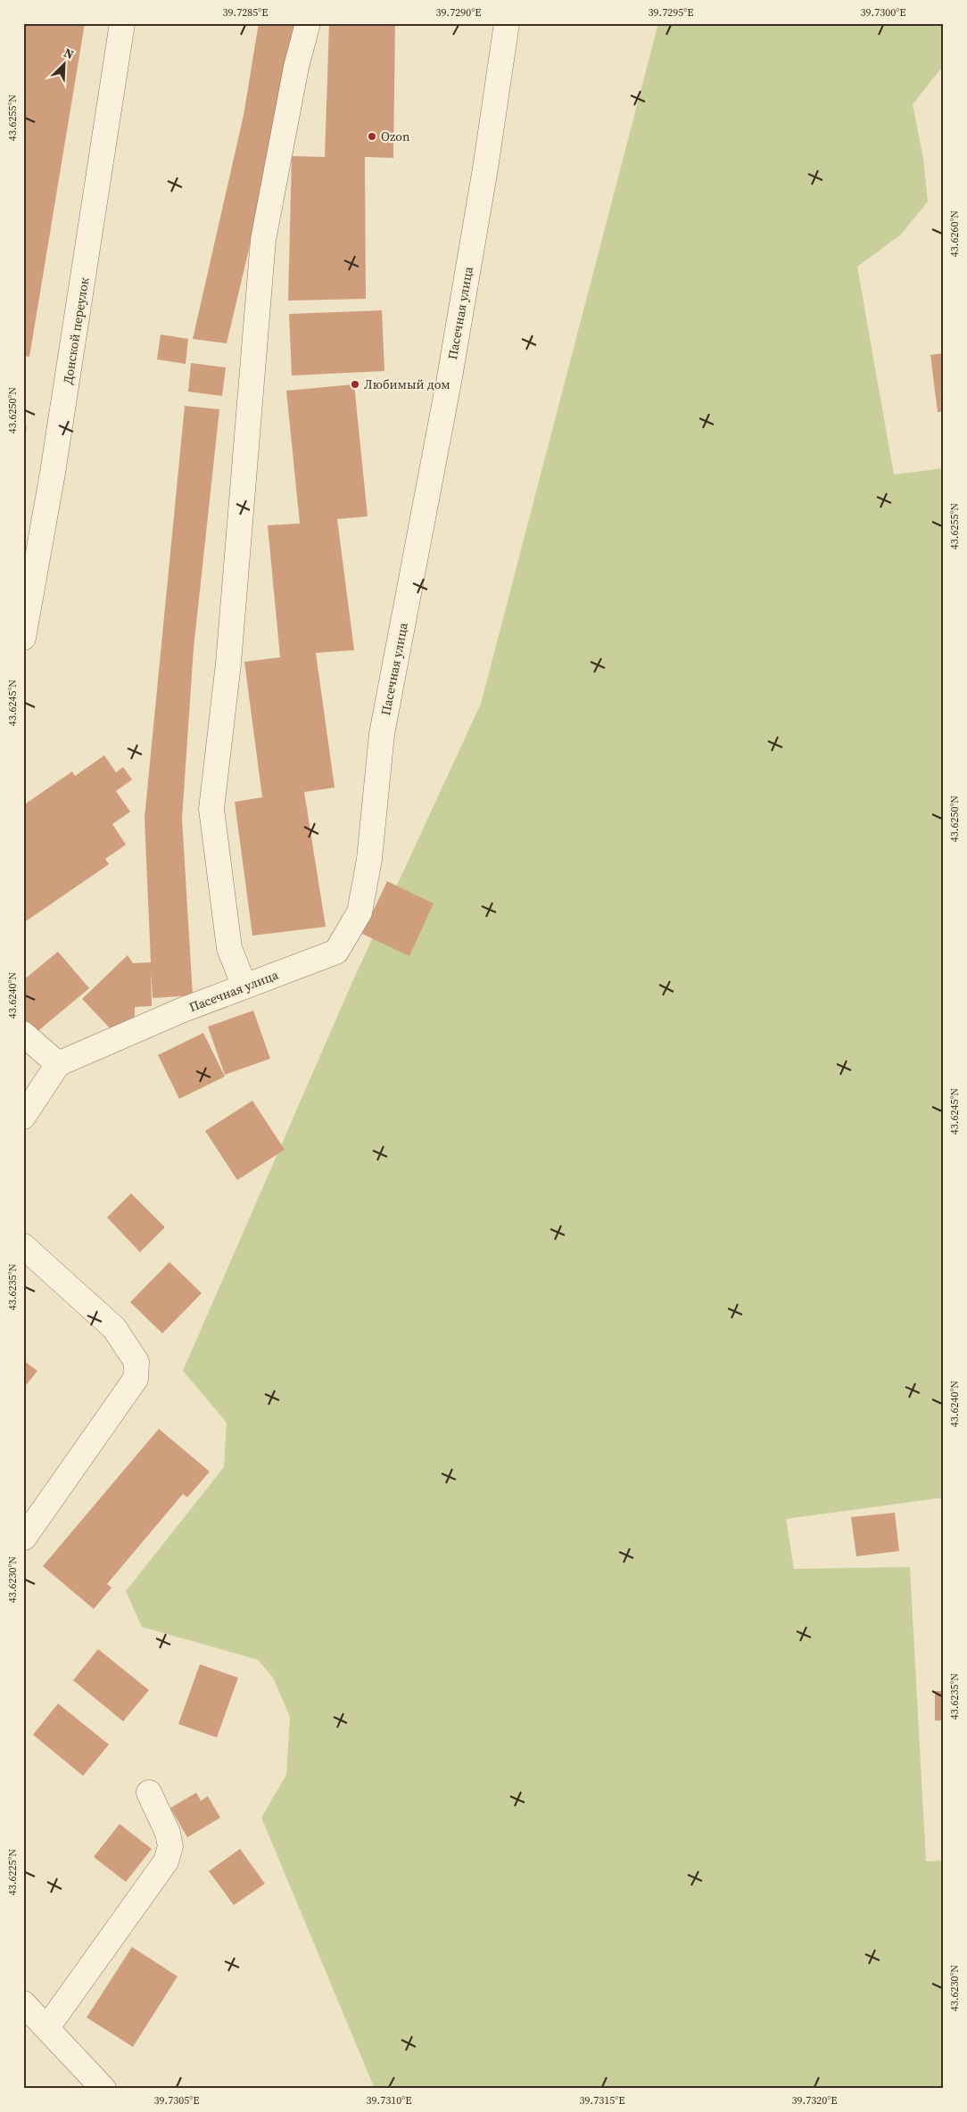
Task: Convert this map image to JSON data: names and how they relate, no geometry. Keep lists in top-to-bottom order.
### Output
{
  "streets": {
    "street": ["Пасечная улица", "Донской переулок"]
  },
  "places": ["Ozon", "Любимый дом"],
  "north": "top right",
  "coordinates": [
    "39.7285°E",
    "39.7290°E",
    "39.7295°E",
    "39.7300°E",
    "43.6255°N",
    "43.6260°N",
    "43.6250°N",
    "43.6245°N",
    "43.6240°N",
    "43.6235°N",
    "43.6230°N",
    "43.6225°N",
    "39.7305°E",
    "39.7310°E",
    "39.7315°E",
    "39.7320°E"
  ]
}
